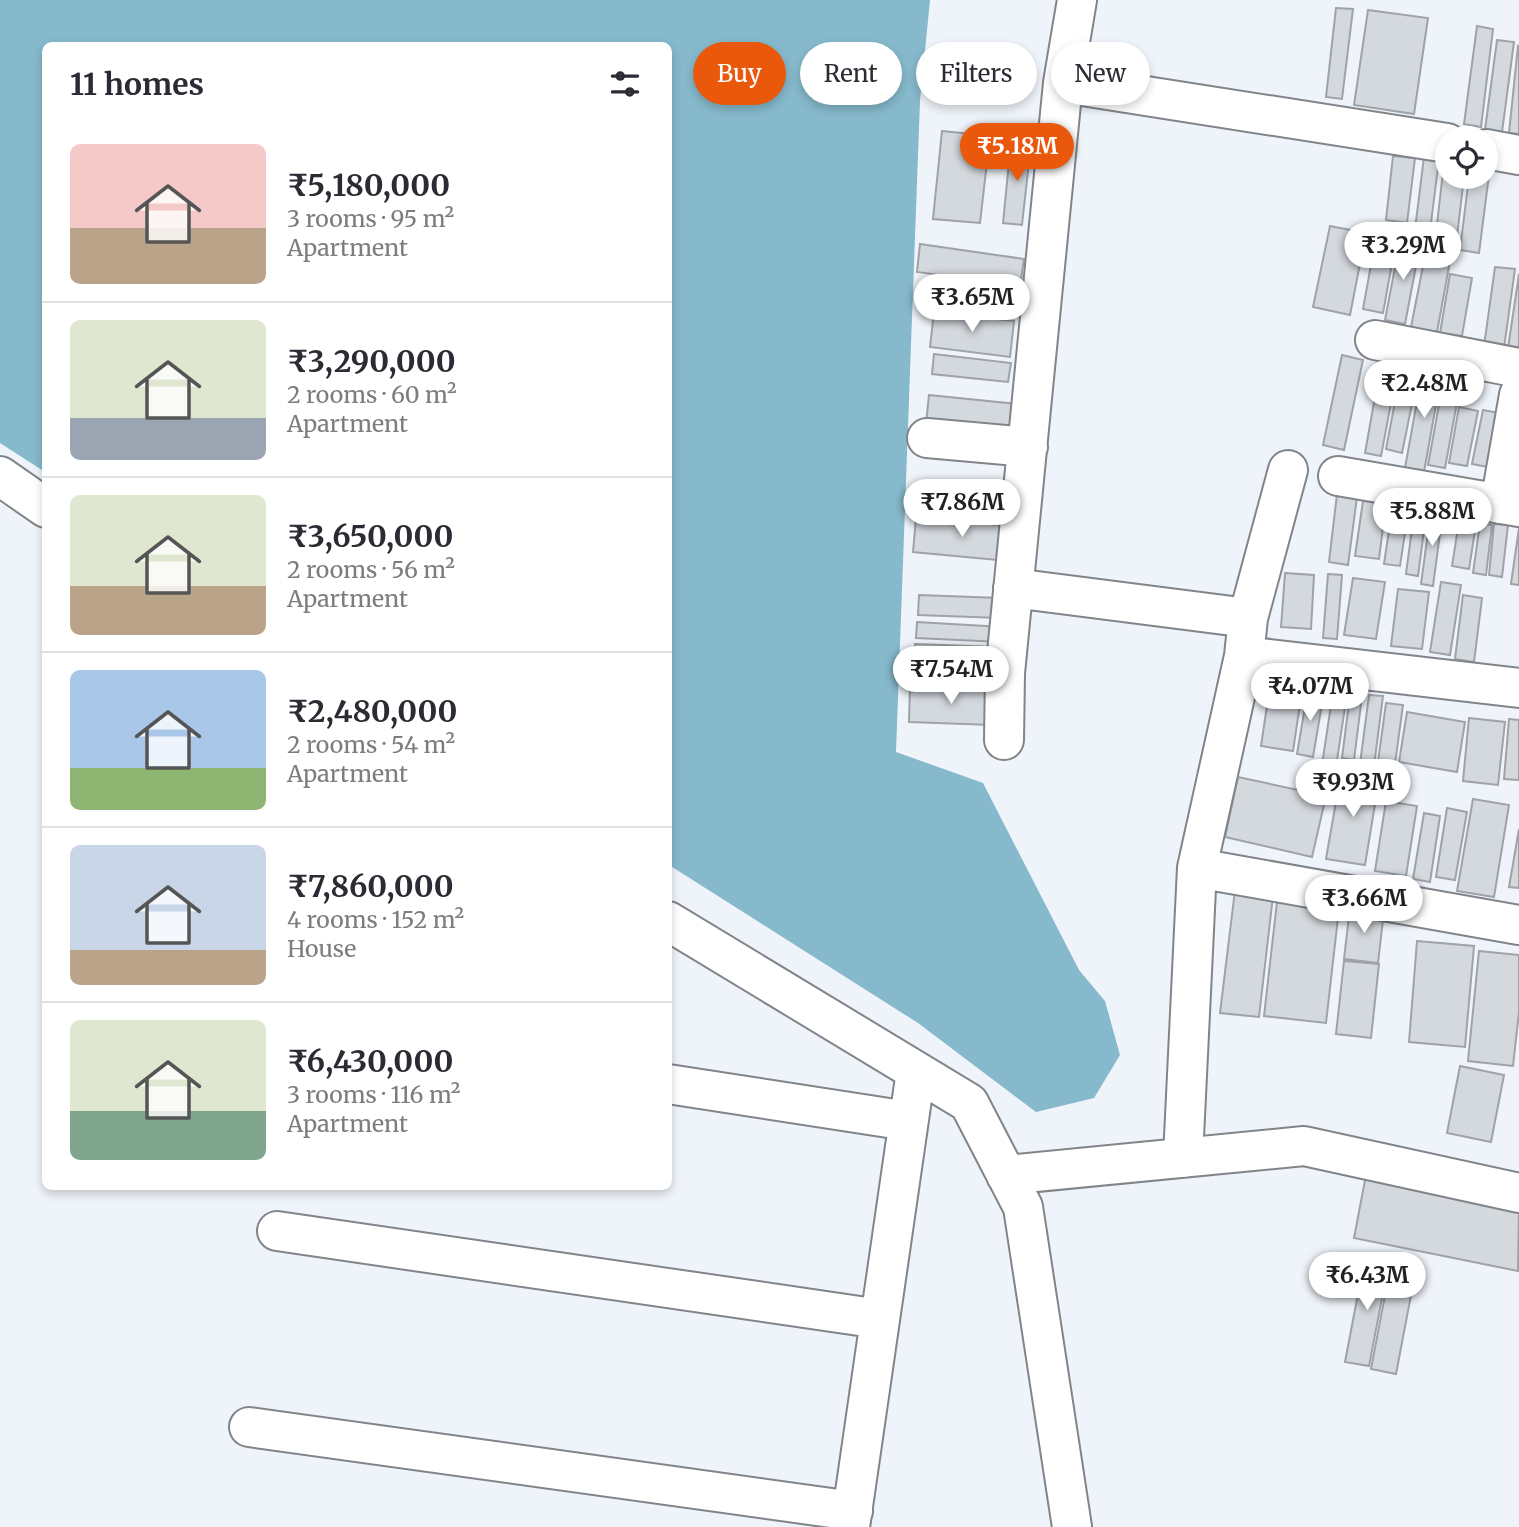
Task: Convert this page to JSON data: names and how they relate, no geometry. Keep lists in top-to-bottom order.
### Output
{
  "page": {
    "chip": [
      "Buy",
      "Rent",
      "Filters",
      "New"
    ],
    "heading": "11 homes",
    "price": [
      "₹5.18M",
      "₹3.29M",
      "₹3.65M",
      "₹2.48M",
      "₹7.86M",
      "₹5.88M",
      "₹7.54M",
      "₹4.07M",
      "₹9.93M",
      "₹3.66M",
      "₹6.43M"
    ],
    "list": [
      {
        "name": "₹5,180,000",
        "note": "3 rooms · 95 m² · Apartment"
      },
      {
        "name": "₹3,290,000",
        "note": "2 rooms · 60 m² · Apartment"
      },
      {
        "name": "₹3,650,000",
        "note": "2 rooms · 56 m² · Apartment"
      },
      {
        "name": "₹2,480,000",
        "note": "2 rooms · 54 m² · Apartment"
      },
      {
        "name": "₹7,860,000",
        "note": "4 rooms · 152 m² · House"
      },
      {
        "name": "₹6,430,000",
        "note": "3 rooms · 116 m² · Apartment"
      }
    ]
  }
}
